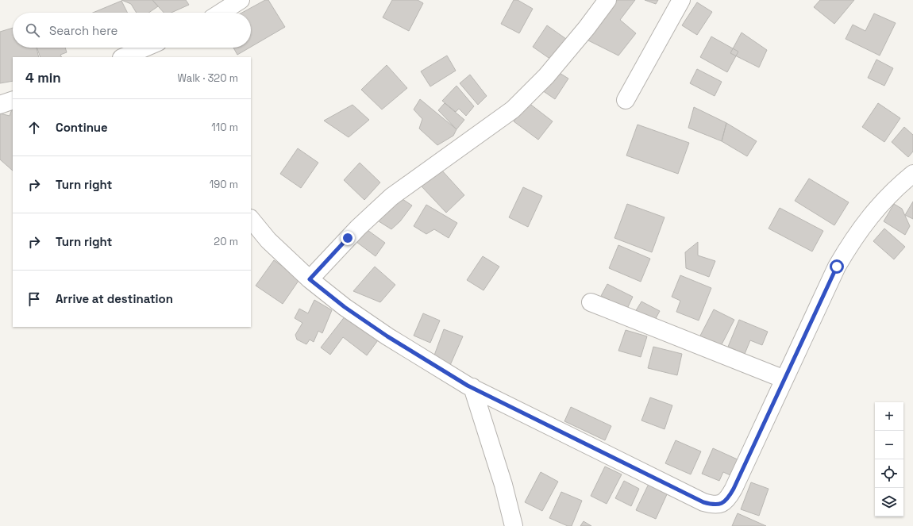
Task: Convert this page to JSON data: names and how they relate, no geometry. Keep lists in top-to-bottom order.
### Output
{
  "page": {
    "search": "Search here",
    "heading": ["4 min", "Walk · 320 m"],
    "list": [
      ["Continue", "110 m"],
      ["Turn right", "190 m"],
      ["Turn right", "20 m"],
      "Arrive at destination"
    ],
    "map_buttons": ["+", "−"]
  }
}
